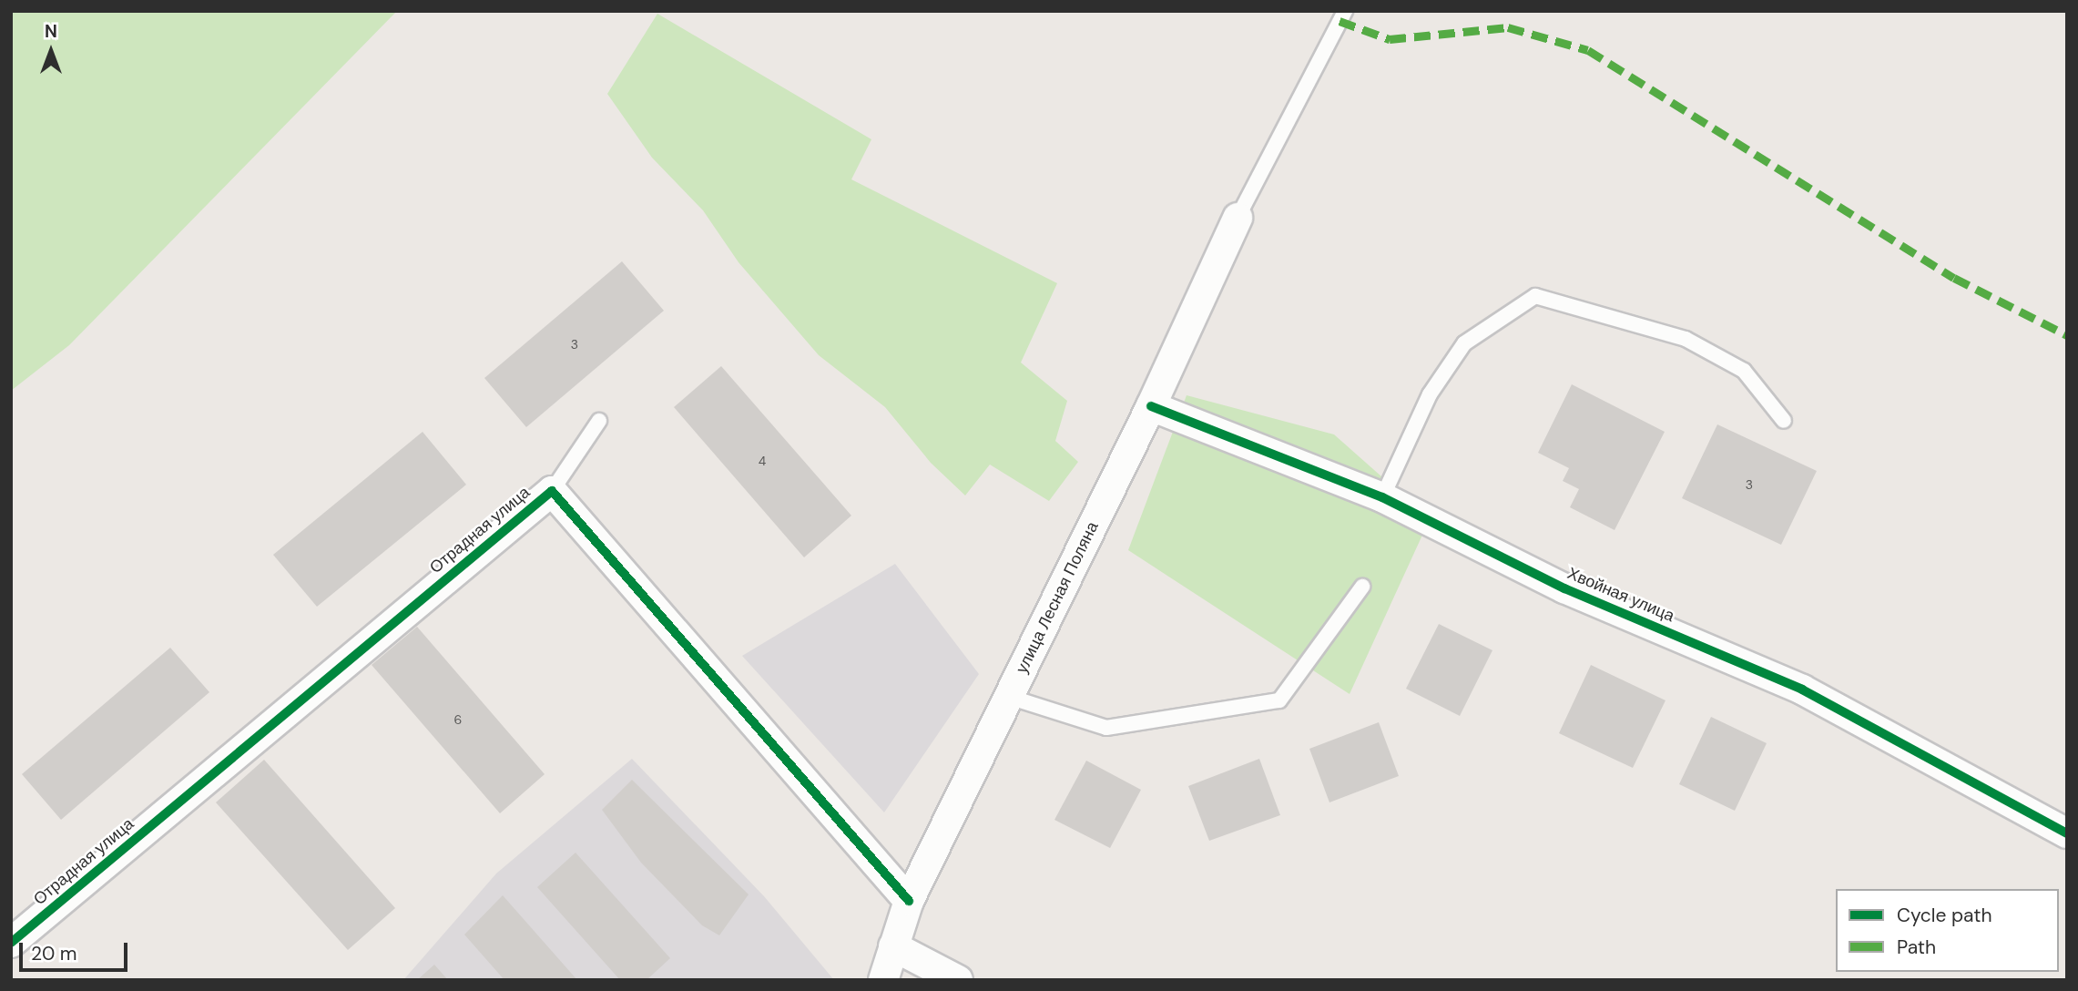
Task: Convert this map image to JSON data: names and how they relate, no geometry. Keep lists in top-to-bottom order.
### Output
{
  "streets": {
    "street": ["Отрадная улица", "Хвойная улица", "улица Лесная Поляна"]
  },
  "crossings": [
    ["Отрадная улица", "улица Лесная Поляна"],
    ["Хвойная улица", "улица Лесная Поляна"]
  ],
  "house_numbers": [
    "3",
    "4",
    "3",
    "6"
  ],
  "legend": ["Cycle path", "Path"],
  "scale_bar": "20 m",
  "north": "top"
}
